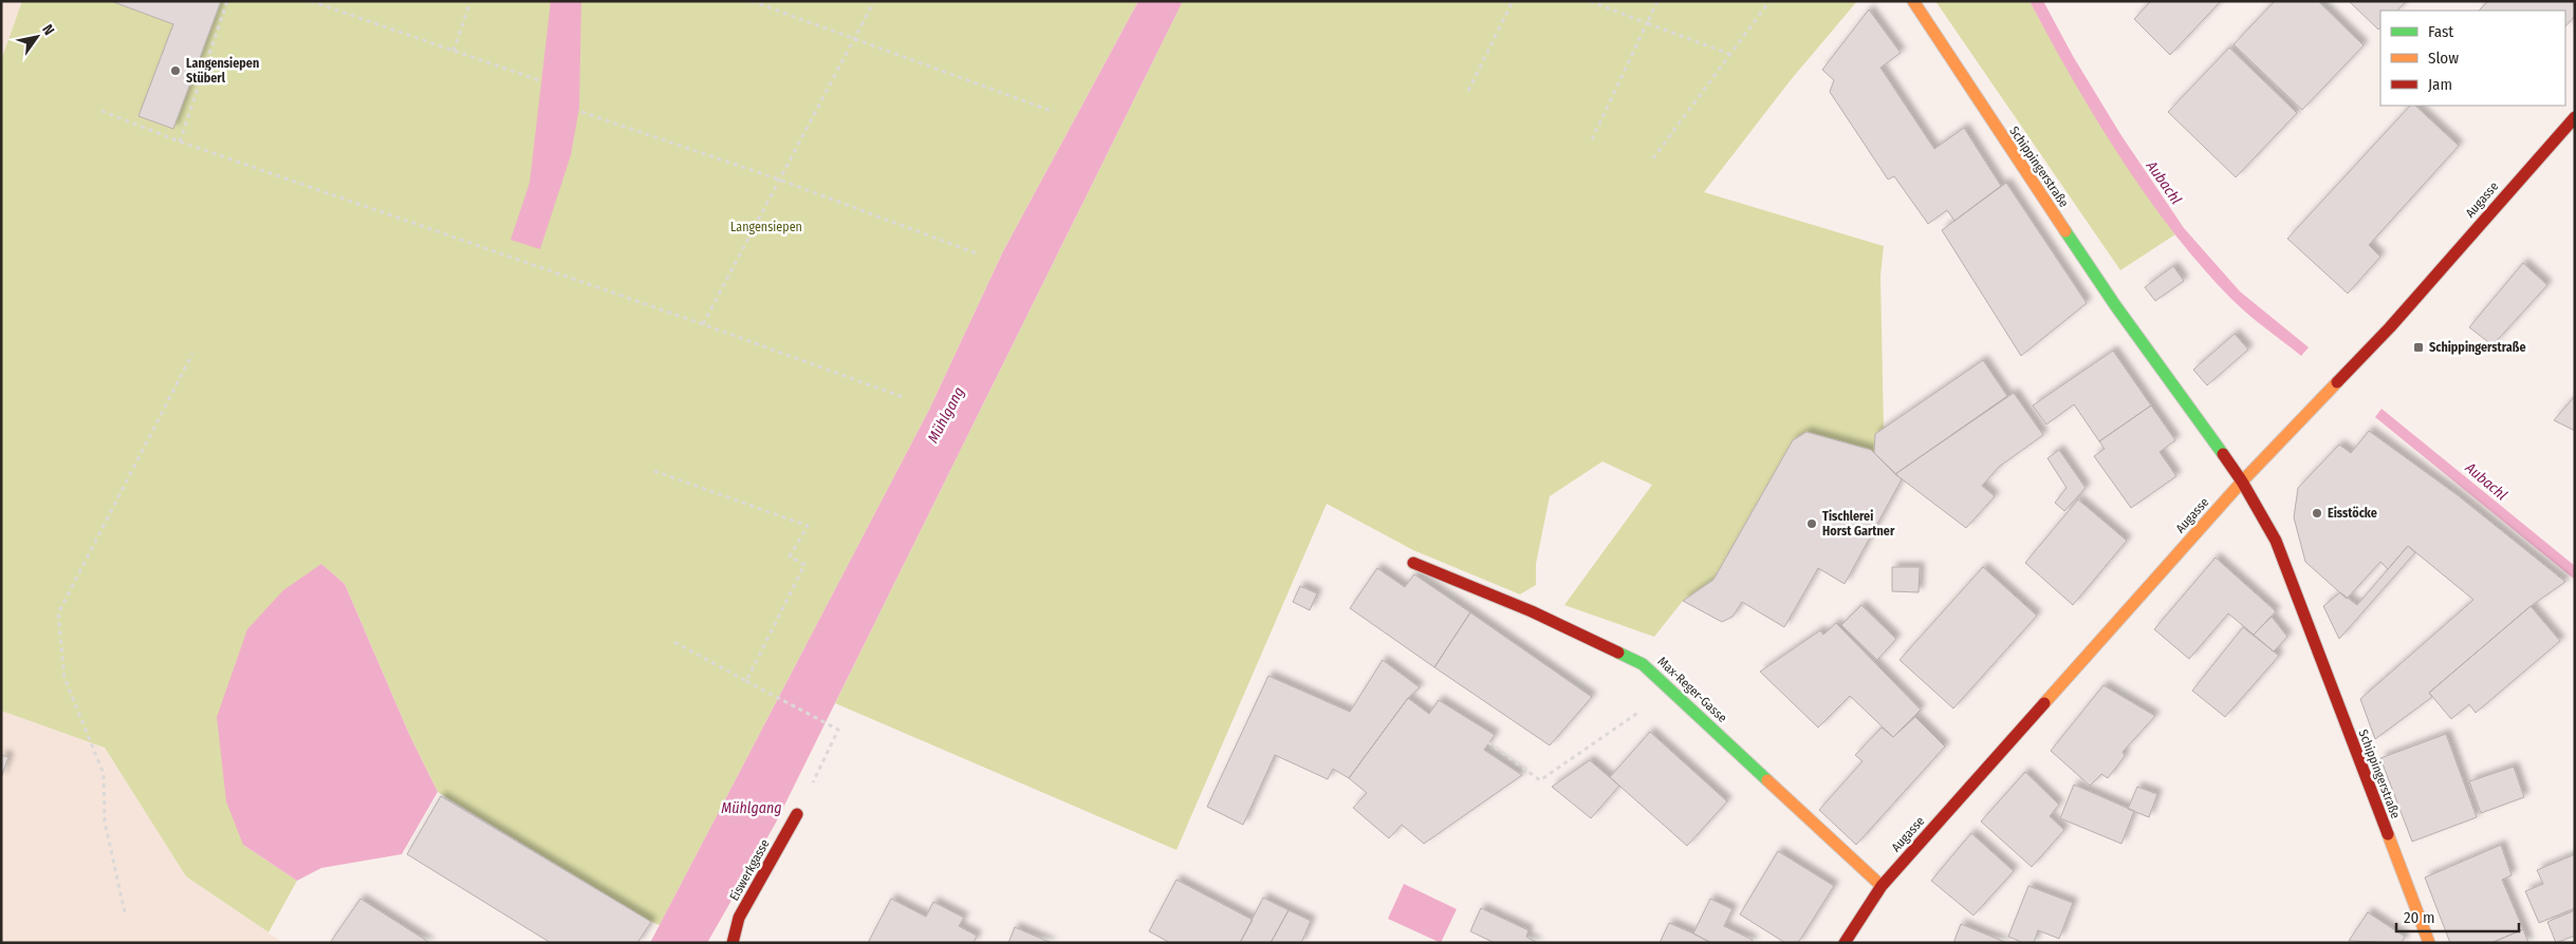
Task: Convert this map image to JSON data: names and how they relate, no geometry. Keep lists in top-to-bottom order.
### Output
{
  "streets": {
    "street": [
      "Schippingerstraße",
      "Augasse",
      "Max-Reger-Gasse",
      "Eiswerkgasse"
    ]
  },
  "crossings": [
    ["Schippingerstraße", "Augasse"],
    ["Augasse", "Max-Reger-Gasse"]
  ],
  "water": ["Aubachl", "Mühlgang"],
  "parks": ["Langensiepen"],
  "places": {
    "other": ["Langensiepen Stüberl", "Eisstöcke", "Tischlerei Horst Gartner"],
    "transit": ["Schippingerstraße"]
  },
  "legend": ["Fast", "Slow", "Jam"],
  "scale_bar": "20 m",
  "north": "top right"
}
